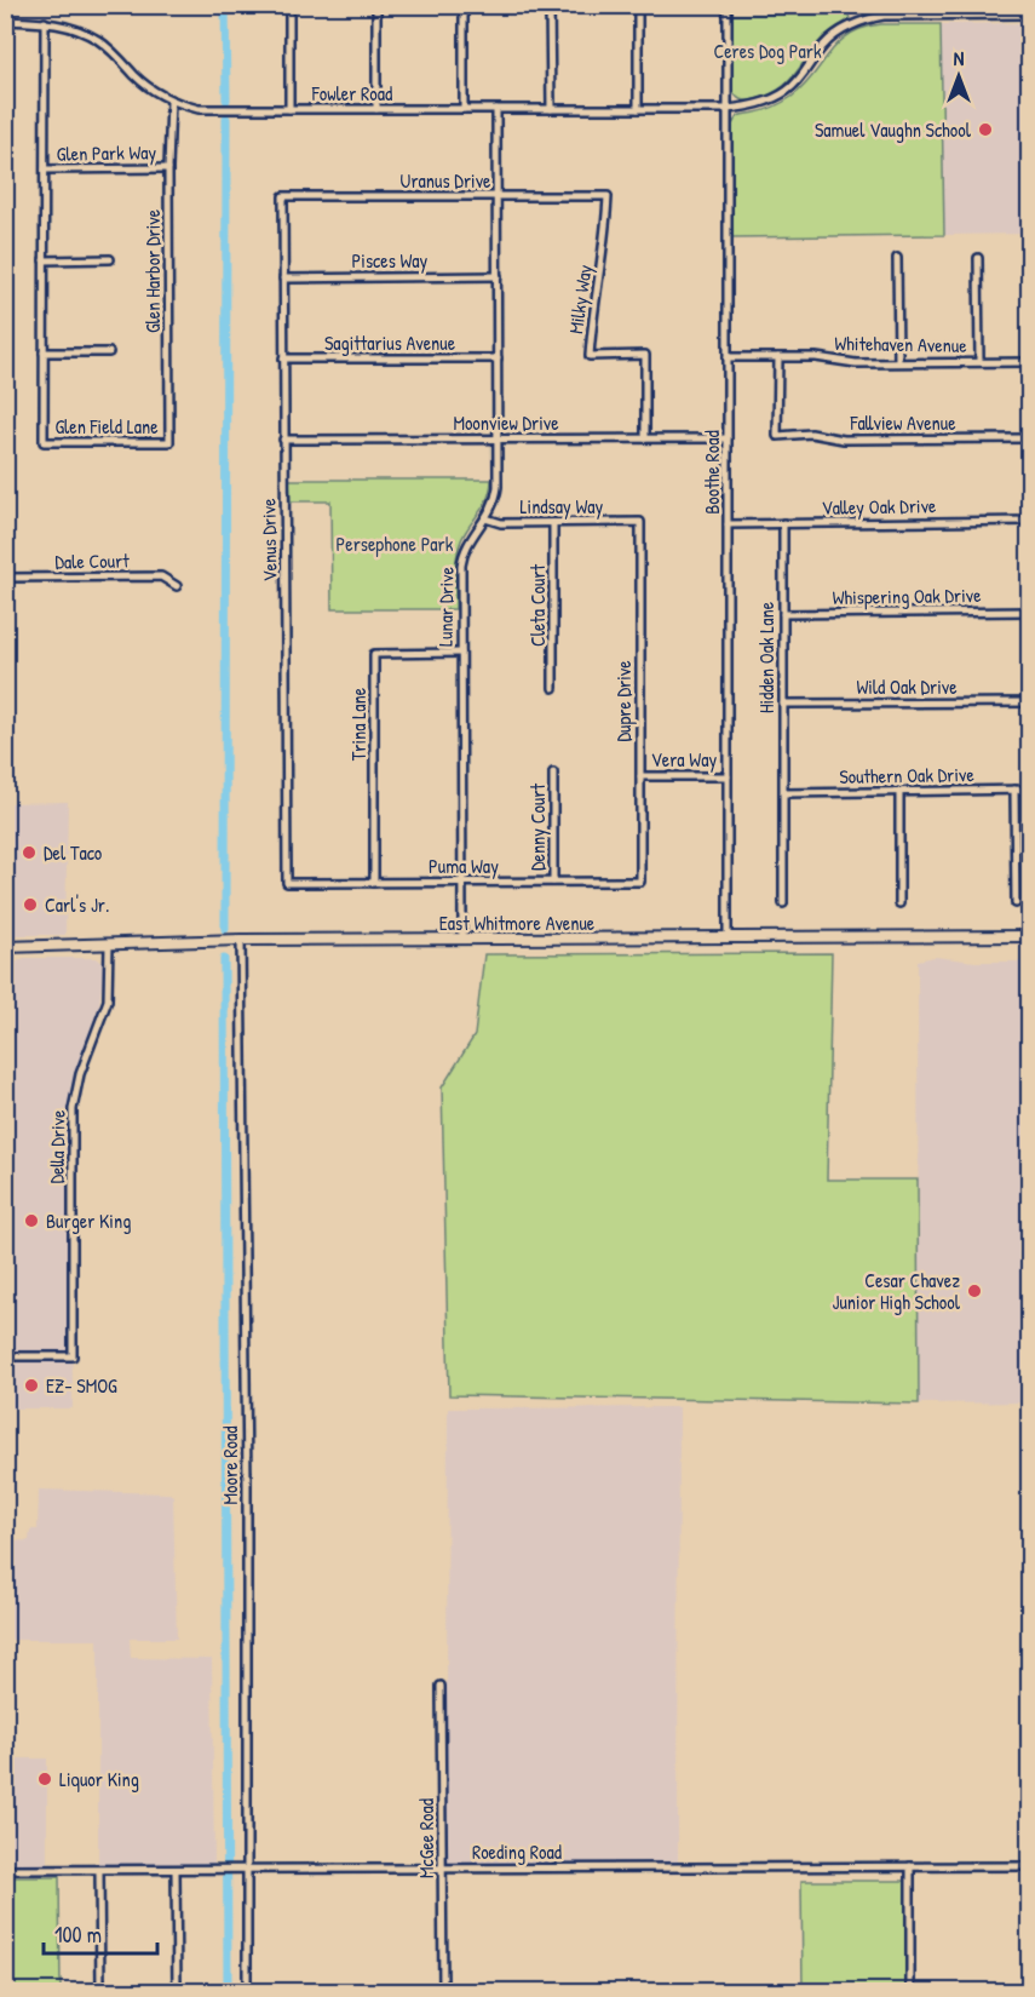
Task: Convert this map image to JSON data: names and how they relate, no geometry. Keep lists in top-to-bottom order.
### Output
{
  "streets": {
    "main road": ["East Whitmore Avenue"],
    "street": [
      "Fowler Road",
      "Glen Park Way",
      "Uranus Drive",
      "Pisces Way",
      "Glen Harbor Drive",
      "Milky Way",
      "Sagittarius Avenue",
      "Whitehaven Avenue",
      "Moonview Drive",
      "Fallview Avenue",
      "Glen Field Lane",
      "Boothe Road",
      "Lindsay Way",
      "Valley Oak Drive",
      "Venus Drive",
      "Dale Court",
      "Whispering Oak Drive",
      "Cleta Court",
      "Lunar Drive",
      "Hidden Oak Lane",
      "Wild Oak Drive",
      "Dupre Drive",
      "Trina Lane",
      "Vera Way",
      "Southern Oak Drive",
      "Denny Court",
      "Puma Way",
      "Della Drive",
      "Moore Road",
      "McGee Road",
      "Roeding Road"
    ]
  },
  "crossings": [
    ["Fowler Road", "Glen Harbor Drive"],
    ["Fowler Road", "Boothe Road"],
    ["Fowler Road", "Lunar Drive"],
    ["Glen Park Way", "Glen Harbor Drive"],
    ["Uranus Drive", "Milky Way"],
    ["Uranus Drive", "Venus Drive"],
    ["Uranus Drive", "Lunar Drive"],
    ["Pisces Way", "Venus Drive"],
    ["Pisces Way", "Lunar Drive"],
    ["Glen Harbor Drive", "Glen Field Lane"],
    ["Milky Way", "Moonview Drive"],
    ["Sagittarius Avenue", "Venus Drive"],
    ["Sagittarius Avenue", "Lunar Drive"],
    ["Whitehaven Avenue", "Fallview Avenue"],
    ["Whitehaven Avenue", "Boothe Road"],
    ["Moonview Drive", "Boothe Road"],
    ["Moonview Drive", "Venus Drive"],
    ["Moonview Drive", "Lunar Drive"],
    ["Boothe Road", "Valley Oak Drive"],
    ["Boothe Road", "Vera Way"],
    ["Boothe Road", "East Whitmore Avenue"],
    ["Lindsay Way", "Cleta Court"],
    ["Lindsay Way", "Lunar Drive"],
    ["Lindsay Way", "Dupre Drive"],
    ["Valley Oak Drive", "Hidden Oak Lane"],
    ["Venus Drive", "Puma Way"],
    ["Whispering Oak Drive", "Hidden Oak Lane"],
    ["Lunar Drive", "Trina Lane"],
    ["Lunar Drive", "Puma Way"],
    ["Lunar Drive", "East Whitmore Avenue"],
    ["Hidden Oak Lane", "Wild Oak Drive"],
    ["Hidden Oak Lane", "Southern Oak Drive"],
    ["Dupre Drive", "Vera Way"],
    ["Dupre Drive", "Puma Way"],
    ["Trina Lane", "Puma Way"],
    ["Denny Court", "Puma Way"],
    ["East Whitmore Avenue", "Della Drive"],
    ["East Whitmore Avenue", "Moore Road"],
    ["Moore Road", "Roeding Road"],
    ["McGee Road", "Roeding Road"]
  ],
  "parks": ["Ceres Dog Park", "Persephone Park"],
  "places": [
    "Samuel Vaughn School",
    "Del Taco",
    "Carl's Jr.",
    "Burger King",
    "Cesar Chavez Junior High School",
    "EZ- SMOG",
    "Liquor King"
  ],
  "scale_bar": "100 m",
  "north": "top"
}
